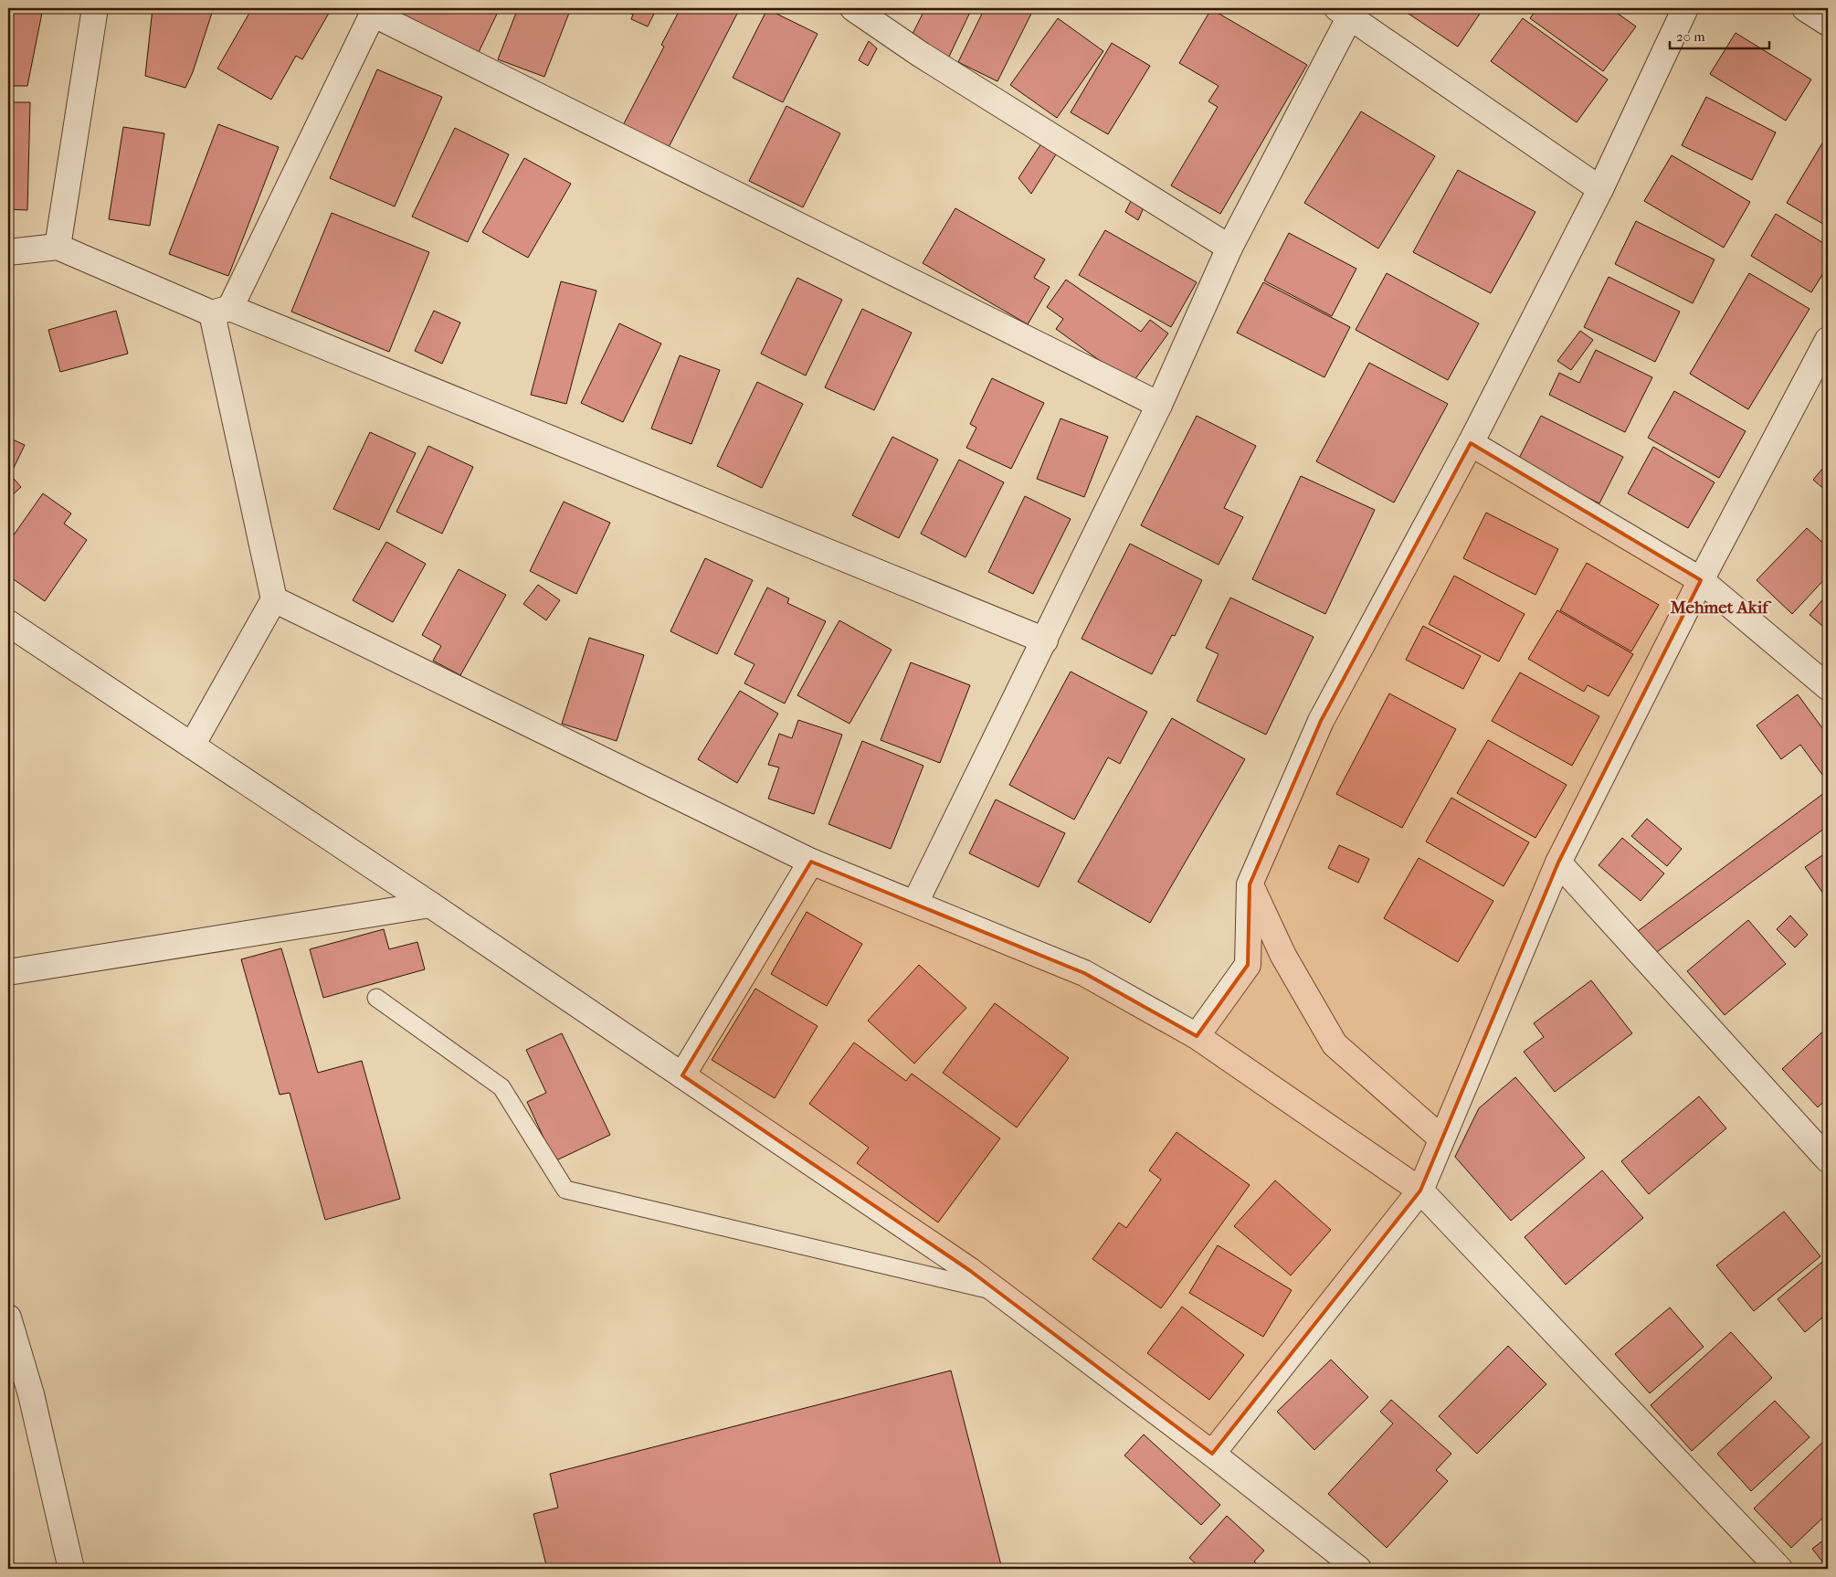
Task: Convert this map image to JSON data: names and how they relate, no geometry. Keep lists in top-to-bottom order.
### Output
{
  "districts": ["Mehmet Akif"],
  "scale_bar": "20 m"
}
